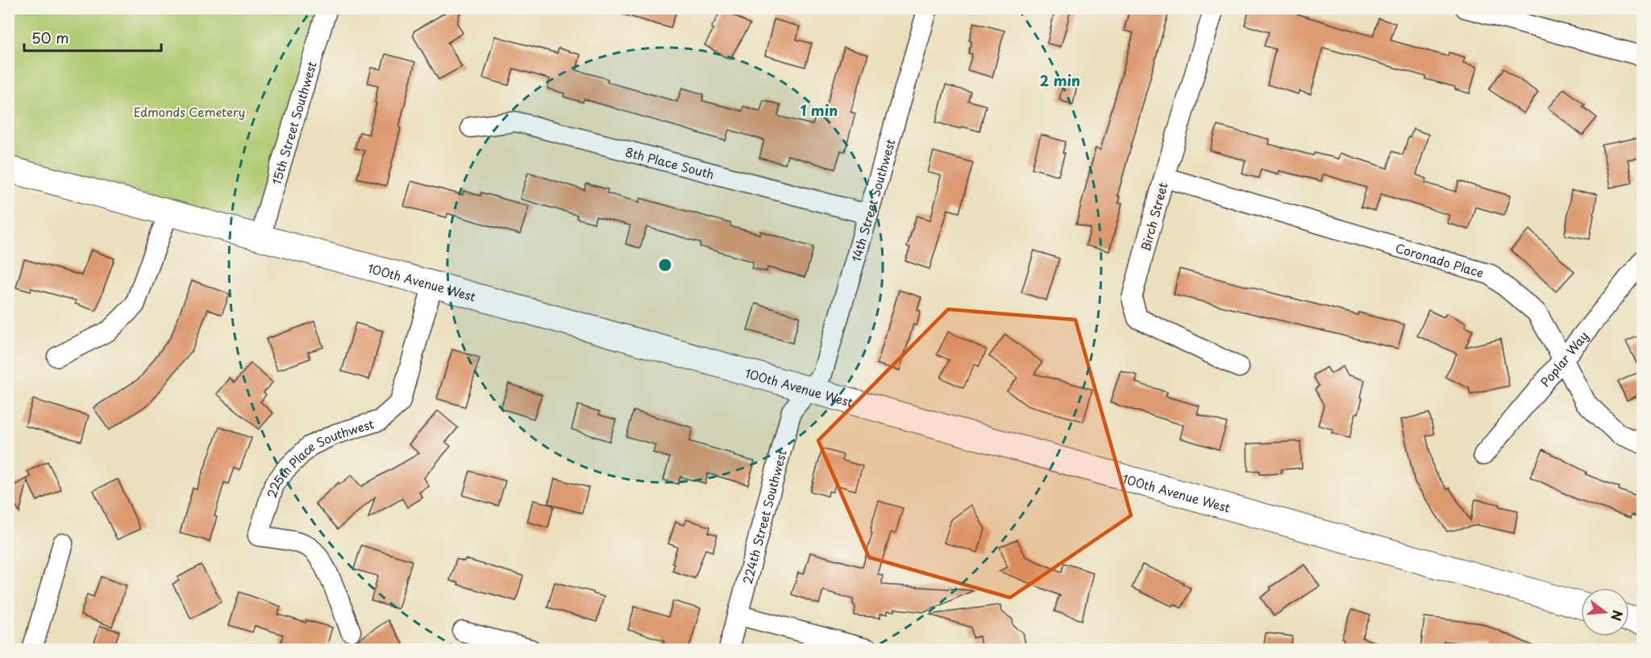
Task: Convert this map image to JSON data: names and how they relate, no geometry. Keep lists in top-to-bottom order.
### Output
{
  "streets": {
    "main road": ["100th Avenue West"],
    "street": [
      "15th Street Southwest",
      "8th Place South",
      "14th Street Southwest",
      "Birch Street",
      "Coronado Place",
      "Poplar Way",
      "225th Place Southwest",
      "224th Street Southwest"
    ]
  },
  "crossings": [
    ["15th Street Southwest", "100th Avenue West"],
    ["8th Place South", "14th Street Southwest"],
    ["14th Street Southwest", "100th Avenue West"],
    ["14th Street Southwest", "224th Street Southwest"],
    ["Birch Street", "Coronado Place"],
    ["Coronado Place", "Poplar Way"],
    ["100th Avenue West", "225th Place Southwest"],
    ["100th Avenue West", "224th Street Southwest"]
  ],
  "parks": ["Edmonds Cemetery"],
  "scale_bar": "50 m",
  "north": "right",
  "rings": ["2 min", "1 min"]
}
